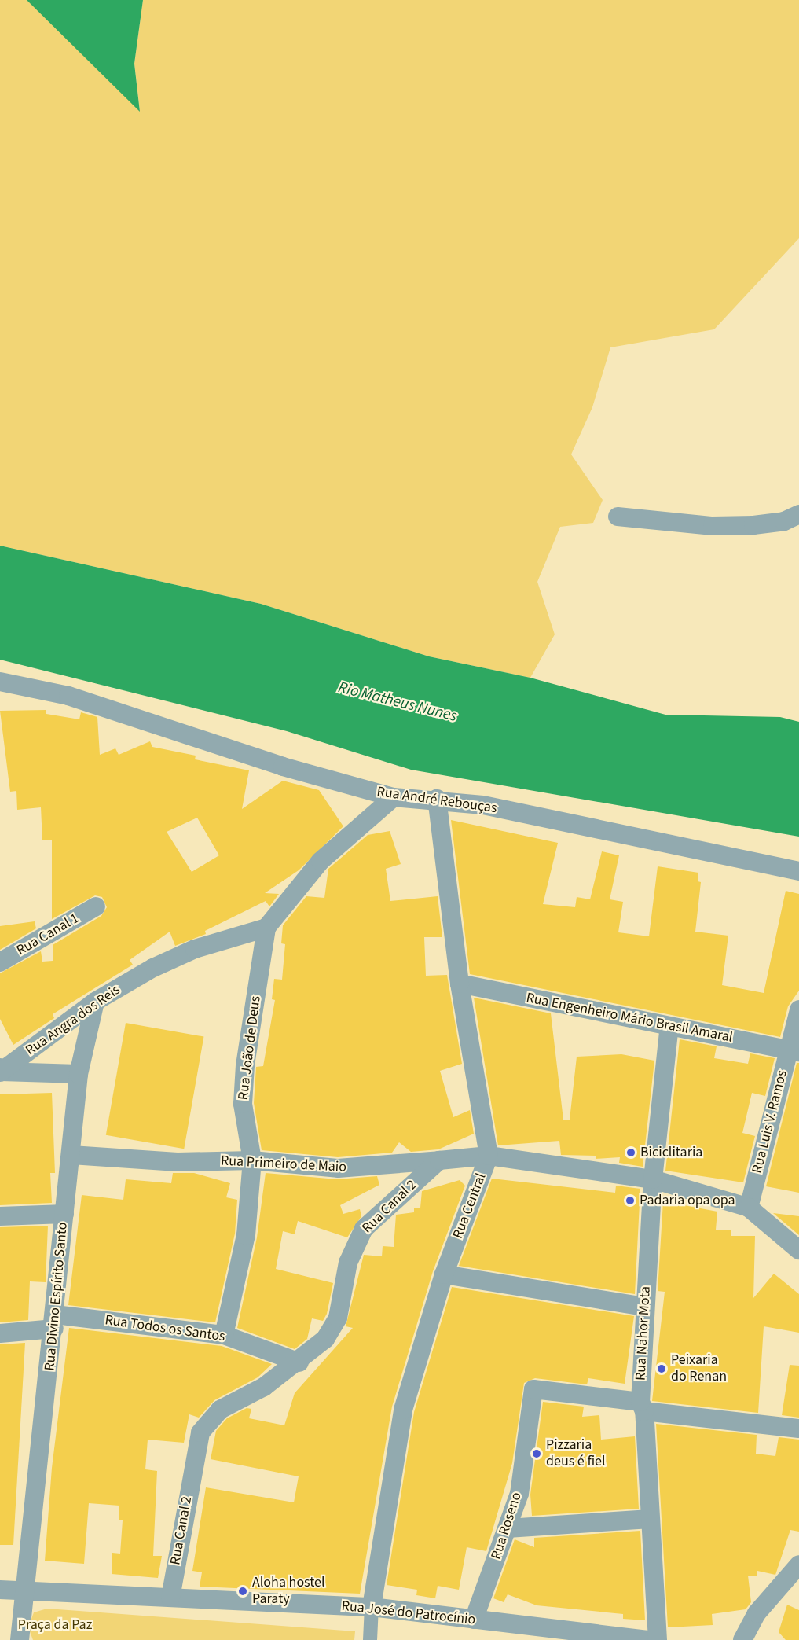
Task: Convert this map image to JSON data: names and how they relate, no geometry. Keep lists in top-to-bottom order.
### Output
{
  "streets": {
    "street": [
      "Rua André Rebouças",
      "Rua Canal 1",
      "Rua Engenheiro Mário Brasil Amaral",
      "Rua Angra dos Reis",
      "Rua João de Deus",
      "Rua Luis V. Ramos",
      "Rua Primeiro de Maio",
      "Rua Central",
      "Rua Canal 2",
      "Rua Divino Espírito Santo",
      "Rua Todos os Santos",
      "Rua Nahor Mota",
      "Rua Roseno",
      "Rua José do Patrocínio"
    ]
  },
  "crossings": [
    ["Rua André Rebouças", "Rua Central"],
    ["Rua Engenheiro Mário Brasil Amaral", "Rua Luis V. Ramos"],
    ["Rua Engenheiro Mário Brasil Amaral", "Rua Central"],
    ["Rua Engenheiro Mário Brasil Amaral", "Rua Nahor Mota"],
    ["Rua Angra dos Reis", "Rua João de Deus"],
    ["Rua Angra dos Reis", "Rua Divino Espírito Santo"],
    ["Rua João de Deus", "Rua Primeiro de Maio"],
    ["Rua João de Deus", "Rua Todos os Santos"],
    ["Rua Primeiro de Maio", "Rua Canal 2"],
    ["Rua Primeiro de Maio", "Rua Divino Espírito Santo"],
    ["Rua Central", "Rua José do Patrocínio"],
    ["Rua Canal 2", "Rua Todos os Santos"],
    ["Rua Canal 2", "Rua José do Patrocínio"],
    ["Rua Divino Espírito Santo", "Rua Todos os Santos"],
    ["Rua Divino Espírito Santo", "Rua José do Patrocínio"],
    ["Rua Nahor Mota", "Rua Roseno"],
    ["Rua Roseno", "Rua José do Patrocínio"]
  ],
  "water": ["Rio Matheus Nunes"],
  "parks": ["Praça da Paz"],
  "places": [
    "Biciclitaria",
    "Padaria opa opa",
    "Peixaria do Renan",
    "Pizzaria deus é fiel",
    "Aloha hostel Paraty"
  ]
}
